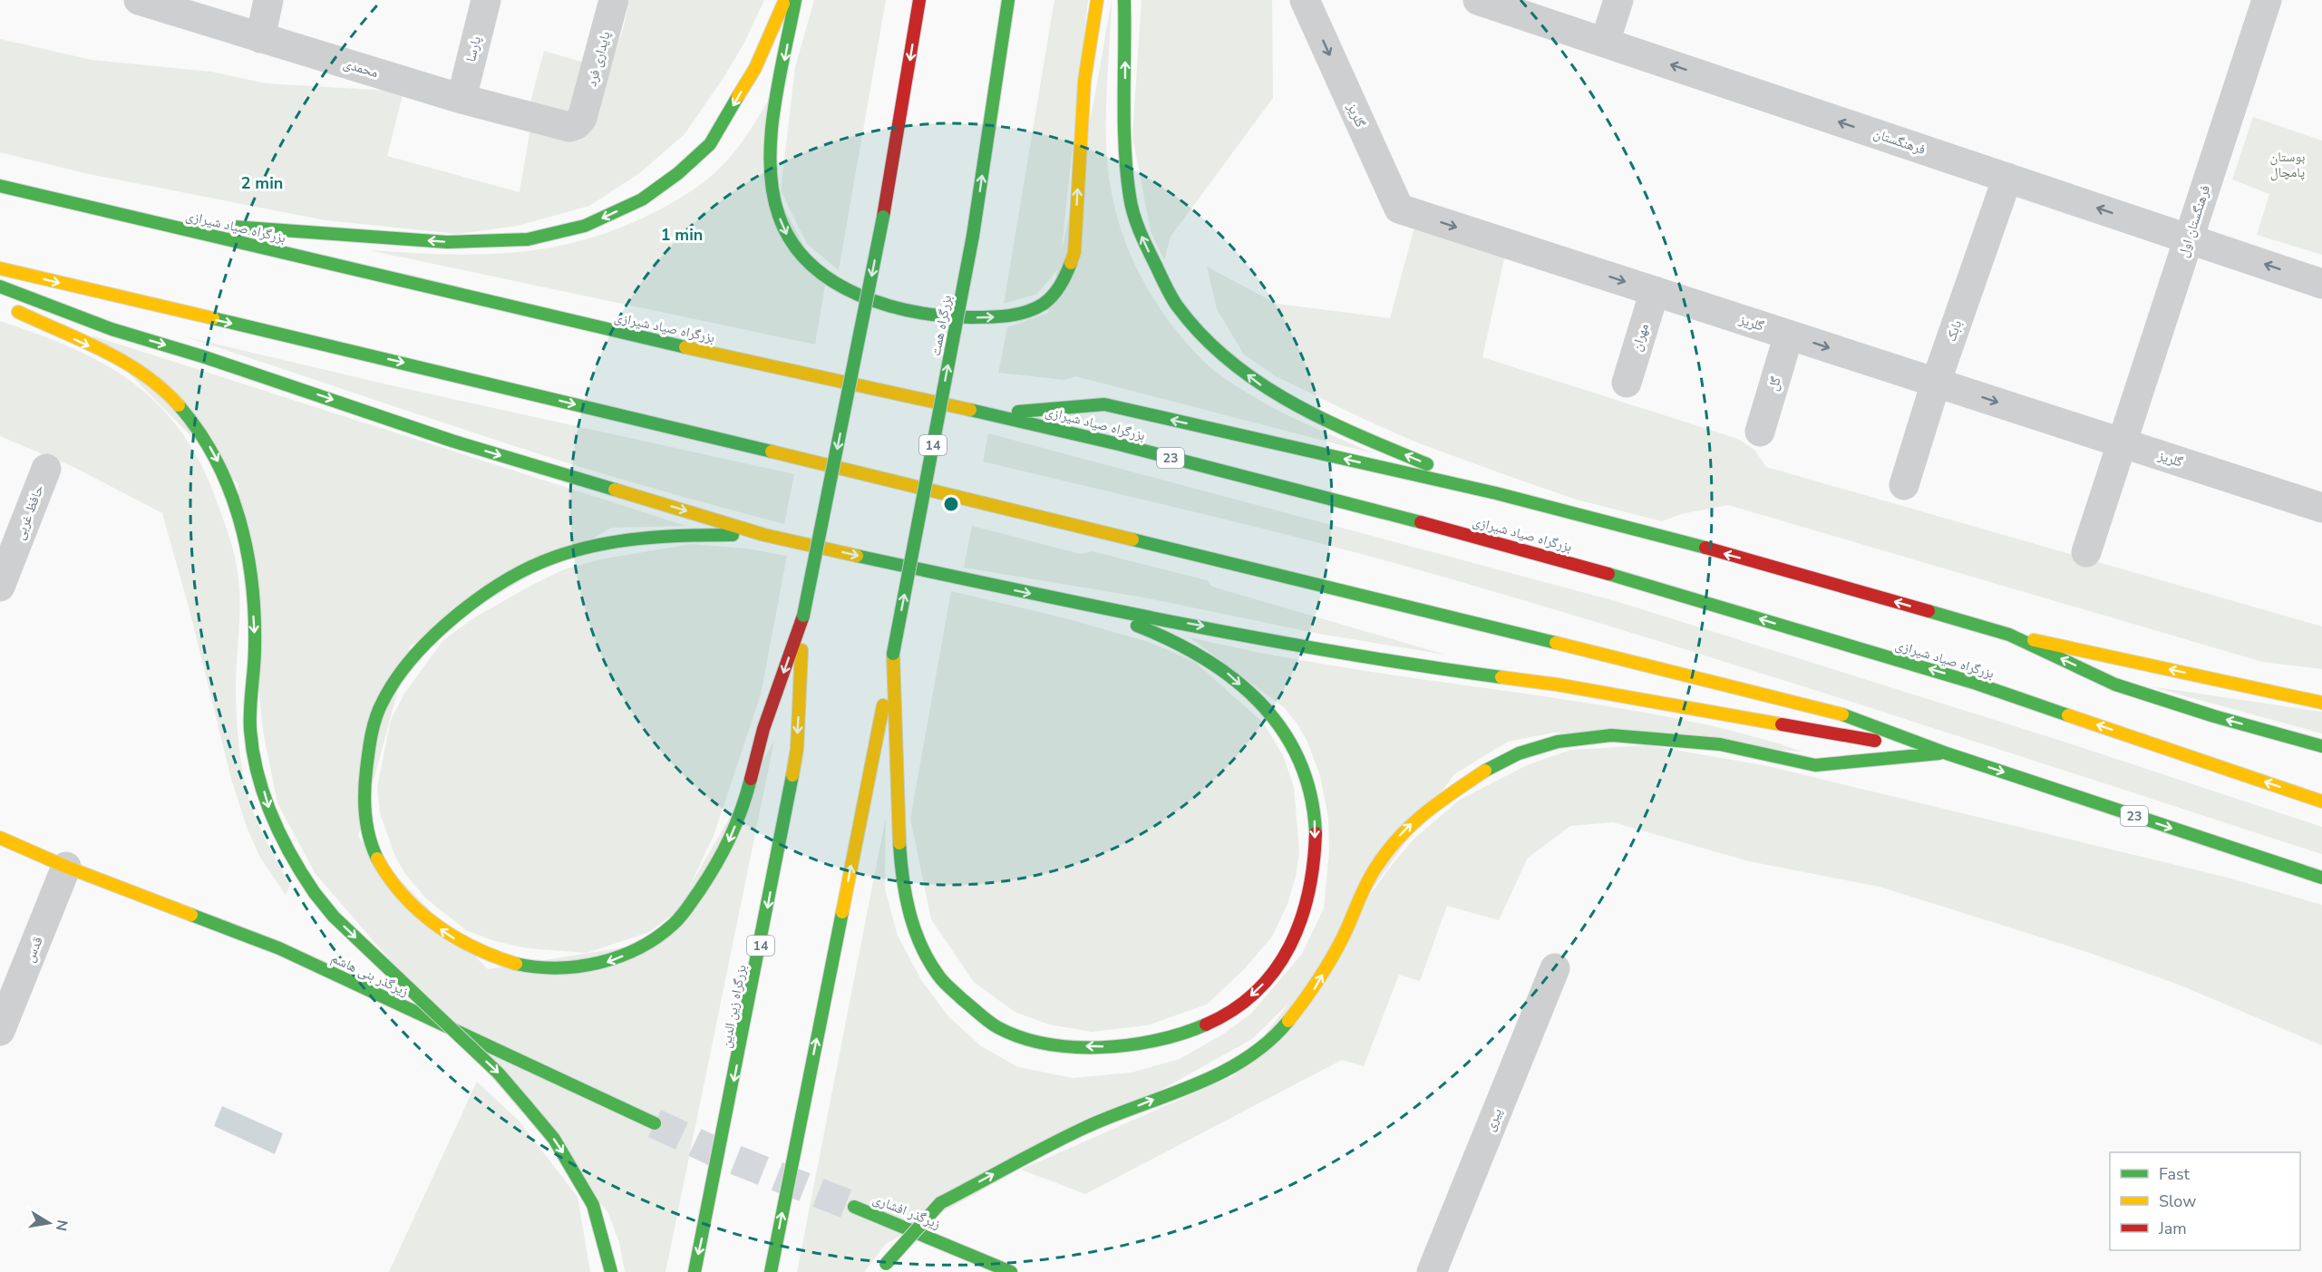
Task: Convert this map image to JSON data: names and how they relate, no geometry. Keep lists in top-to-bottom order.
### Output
{
  "streets": {
    "main road": [
      "بزرگراه صیاد شیرازی",
      "بزرگراه همت",
      "14",
      "23",
      "زیرگذر بنی هاشم",
      "بزرگراه زین الدین",
      "زیرگذر افشاری"
    ],
    "street": [
      "پارسا",
      "پایداری فرد",
      "محمدی",
      "گلریز",
      "فرهنگستان",
      "فرهنگستان اول",
      "بابک",
      "مهران",
      "گل",
      "حافظ غربی",
      "قدس",
      "پیری"
    ]
  },
  "crossings": [
    ["پارسا", "محمدی"],
    ["پایداری فرد", "محمدی"],
    ["گلریز", "فرهنگستان اول"],
    ["گلریز", "بابک"],
    ["گلریز", "مهران"],
    ["گلریز", "گل"],
    ["فرهنگستان", "فرهنگستان اول"],
    ["فرهنگستان", "بابک"],
    ["بزرگراه همت", "14"],
    ["14", "بزرگراه زین الدین"],
    ["قدس", "زیرگذر بنی هاشم"]
  ],
  "one_way": ["گلریز", "فرهنگستان"],
  "parks": ["بوستان پامچال"],
  "legend": ["Fast", "Slow", "Jam"],
  "north": "right",
  "rings": ["2 min", "1 min"]
}
